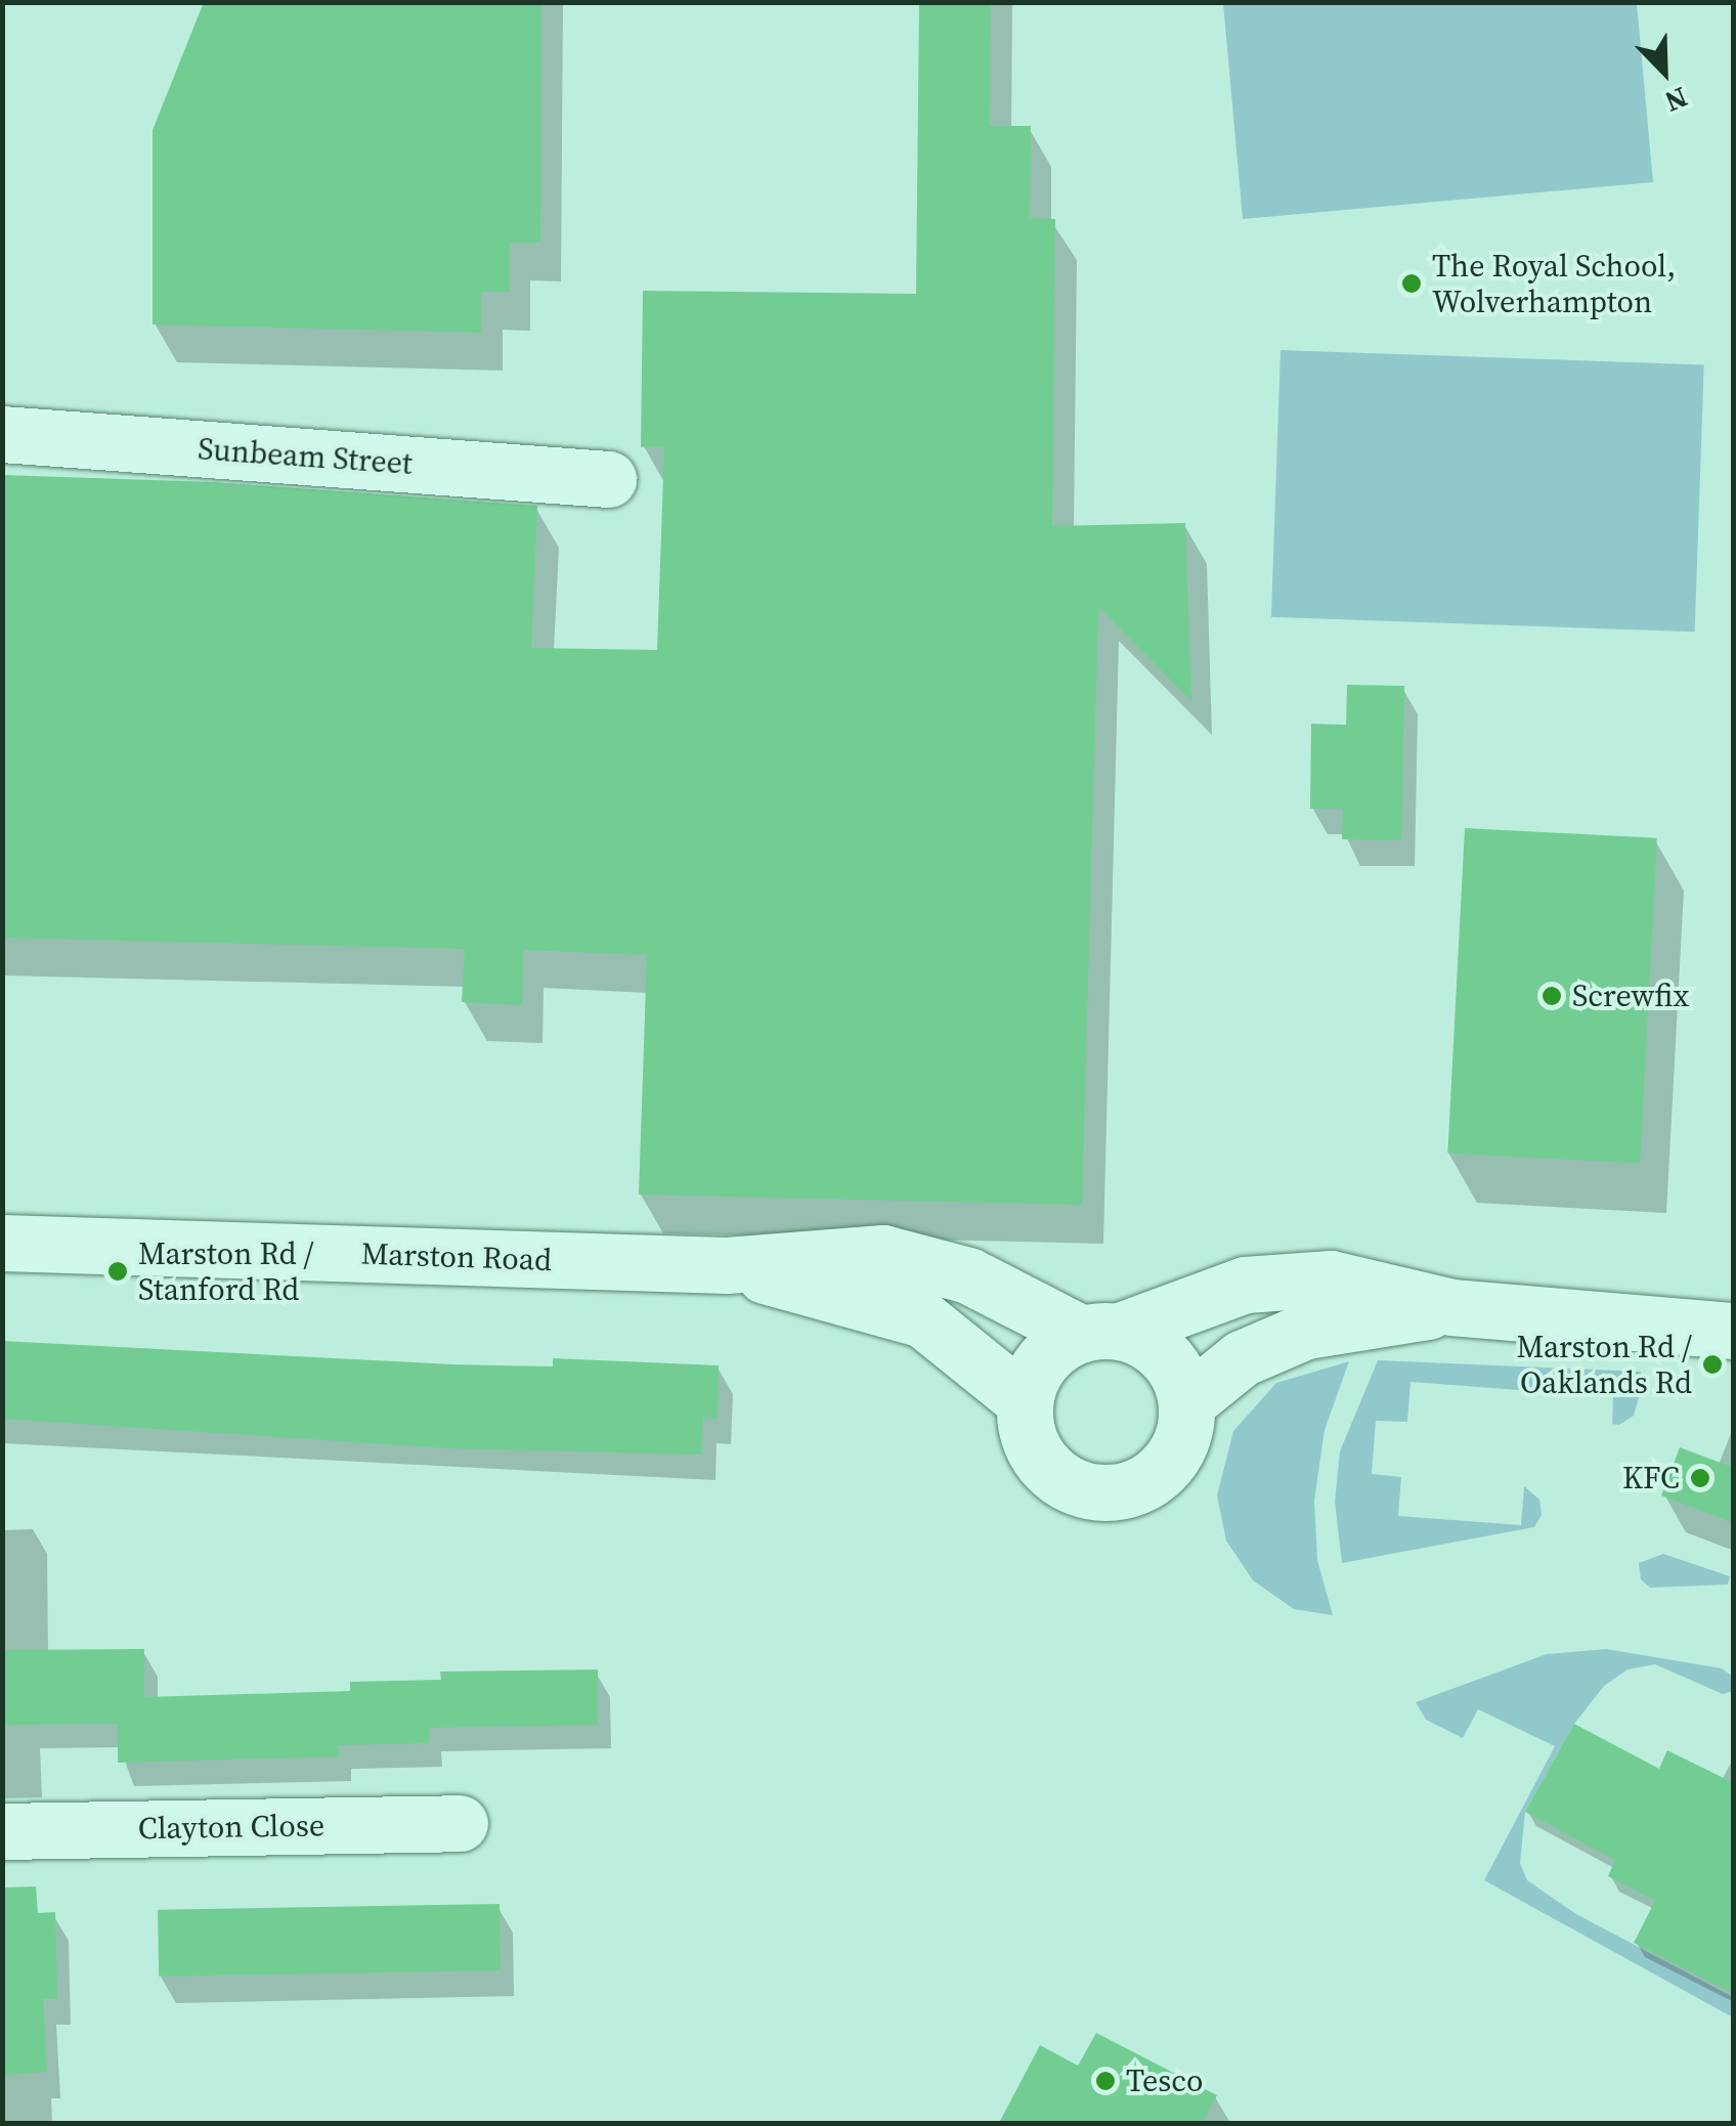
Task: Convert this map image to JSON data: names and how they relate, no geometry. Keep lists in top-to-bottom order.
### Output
{
  "streets": {
    "street": ["Sunbeam Street", "Marston Road", "Clayton Close"]
  },
  "places": [
    "The Royal School, Wolverhampton",
    "Screwfix",
    "Marston Rd / Stanford Rd",
    "Marston Rd / Oaklands Rd",
    "KFC",
    "Tesco"
  ],
  "north": "bottom right"
}
